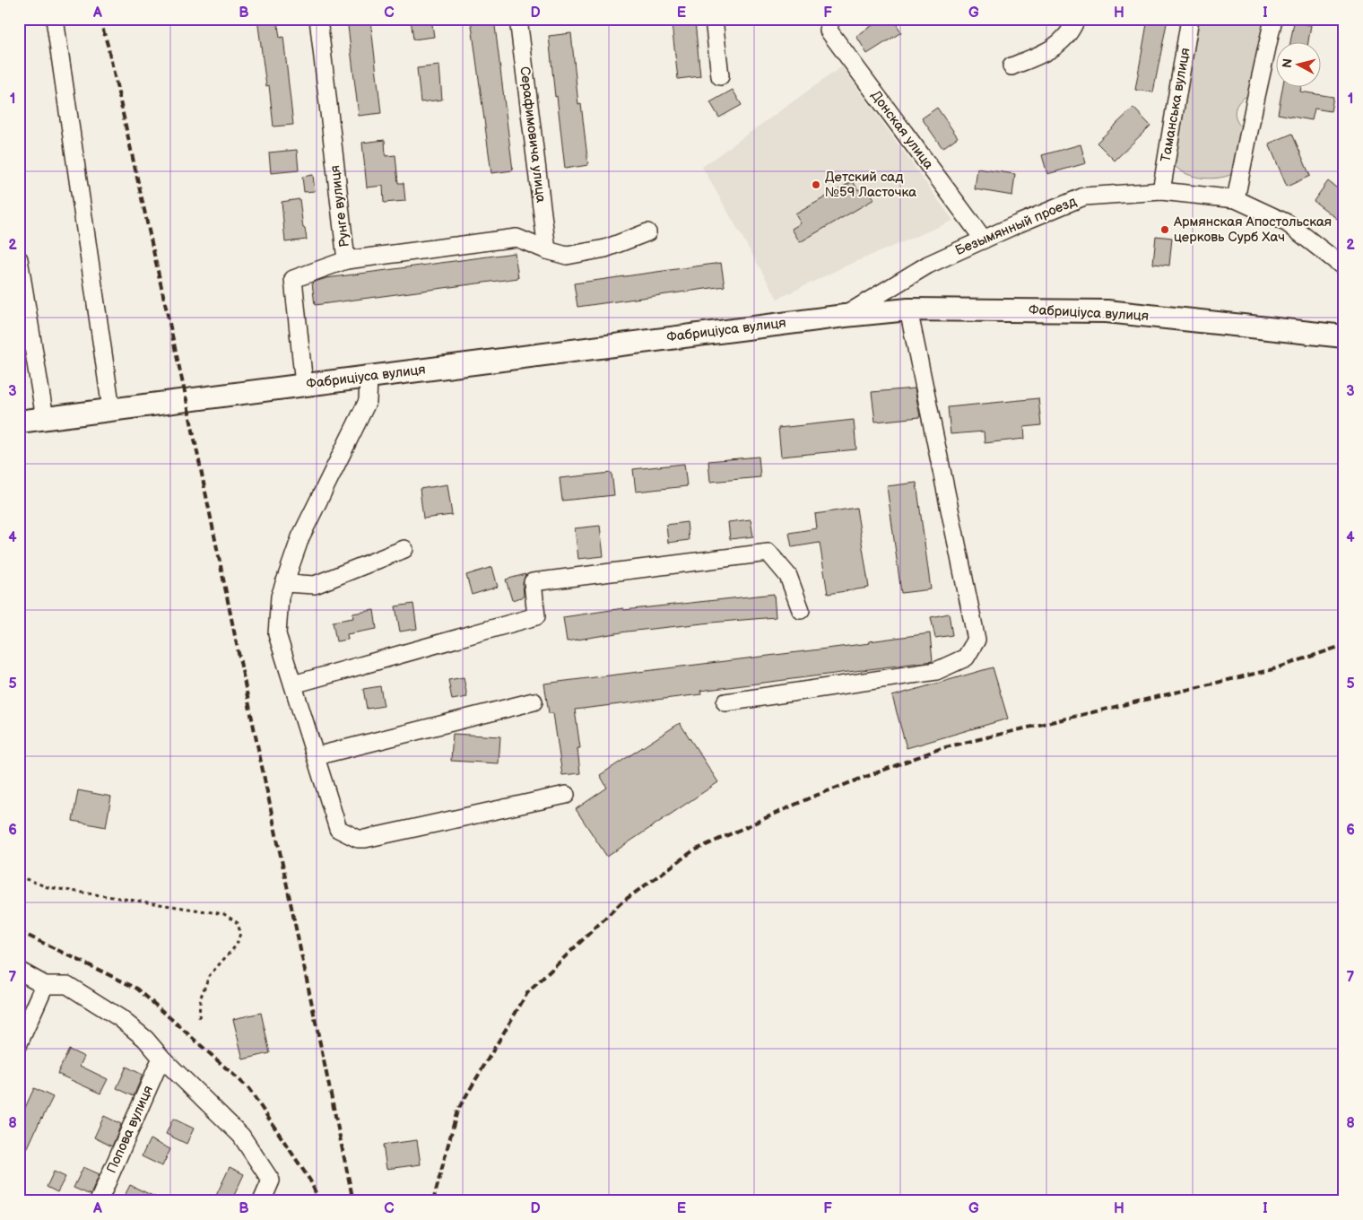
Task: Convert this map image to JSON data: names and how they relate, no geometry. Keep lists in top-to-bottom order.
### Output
{
  "streets": {
    "main road": ["Фабриціуса вулиця"],
    "street": [
      "Таманська вулиця",
      "Донская улица",
      "Серафимовича улица",
      "Рунге вулиця",
      "Безымянный проезд",
      "Попова вулиця"
    ]
  },
  "crossings": [
    ["Таманська вулиця", "Безымянный проезд"],
    ["Донская улица", "Безымянный проезд"],
    ["Рунге вулиця", "Фабриціуса вулиця"],
    ["Безымянный проезд", "Фабриціуса вулиця"]
  ],
  "places": ["Детский сад №59 Ласточка", "Армянская Апостольская церковь Сурб Хач"],
  "north": "left",
  "grid": {
    "columns": [
      "A",
      "B",
      "C",
      "D",
      "E",
      "F",
      "G",
      "H",
      "I"
    ],
    "rows": [
      "1",
      "2",
      "3",
      "4",
      "5",
      "6",
      "7",
      "8"
    ]
  }
}
